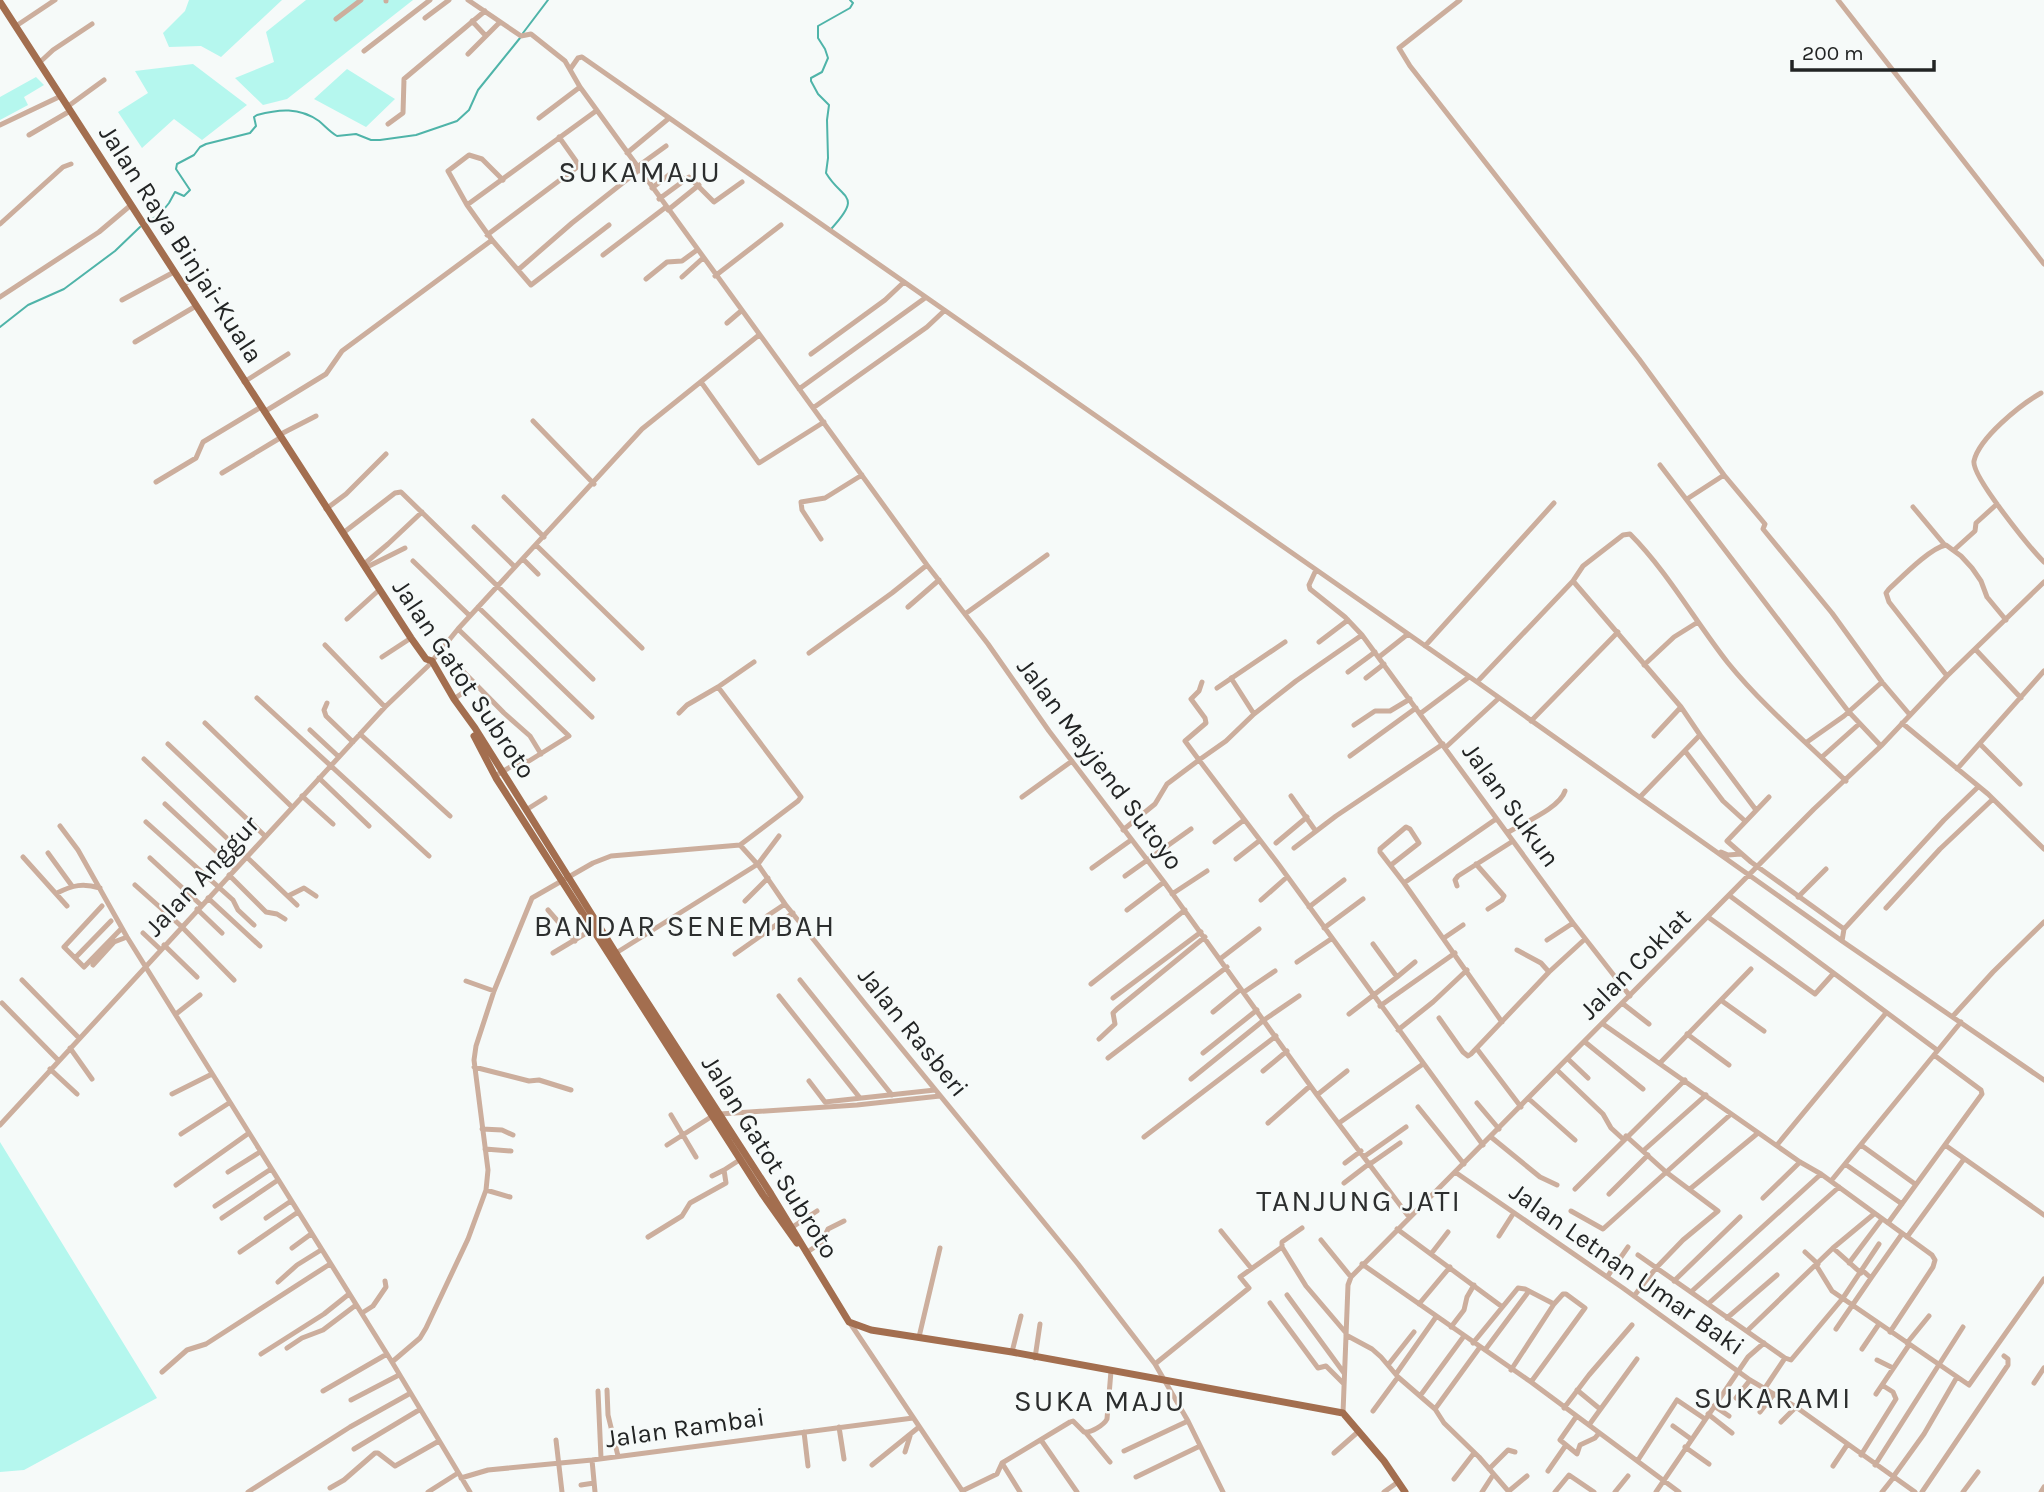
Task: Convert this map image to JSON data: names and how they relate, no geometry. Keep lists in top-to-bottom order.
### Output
{
  "streets": {
    "main road": ["Jalan Raya Binjai-Kuala", "Jalan Gatot Subroto"],
    "street": [
      "Jalan Mayjend Sutoyo",
      "Jalan Sukun",
      "Jalan Anggur",
      "Jalan Coklat",
      "Jalan Rasberi",
      "Jalan Letnan Umar Baki",
      "Jalan Rambai"
    ]
  },
  "crossings": [
    ["Jalan Raya Binjai-Kuala", "Jalan Gatot Subroto"],
    ["Jalan Gatot Subroto", "Jalan Anggur"],
    ["Jalan Mayjend Sutoyo", "Jalan Anggur"],
    ["Jalan Mayjend Sutoyo", "Jalan Coklat"],
    ["Jalan Sukun", "Jalan Coklat"],
    ["Jalan Coklat", "Jalan Letnan Umar Baki"]
  ],
  "districts": [
    "SUKAMAJU",
    "BANDAR SENEMBAH",
    "TANJUNG JATI",
    "SUKARAMI",
    "SUKA MAJU"
  ],
  "scale_bar": "200 m"
}
